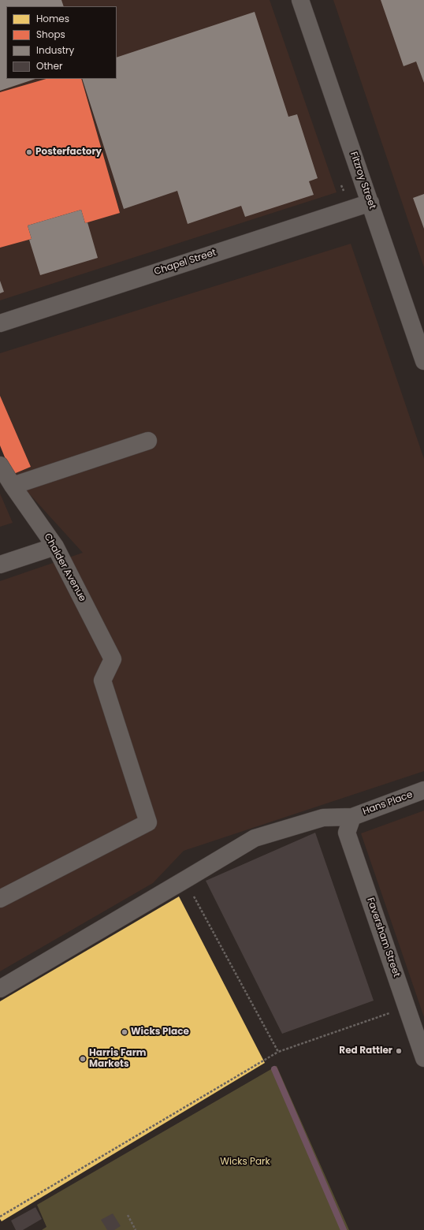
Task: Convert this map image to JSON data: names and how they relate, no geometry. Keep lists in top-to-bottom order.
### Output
{
  "streets": {
    "street": [
      "Fitzroy Street",
      "Chapel Street",
      "Chalder Avenue",
      "Hans Place",
      "Faversham Street"
    ]
  },
  "crossings": [
    ["Fitzroy Street", "Chapel Street"],
    ["Hans Place", "Faversham Street"]
  ],
  "parks": ["Wicks Park"],
  "places": [
    "Posterfactory",
    "Wicks Place",
    "Red Rattler",
    "Harris Farm Markets"
  ],
  "legend": [
    "Homes",
    "Shops",
    "Industry",
    "Other"
  ]
}
